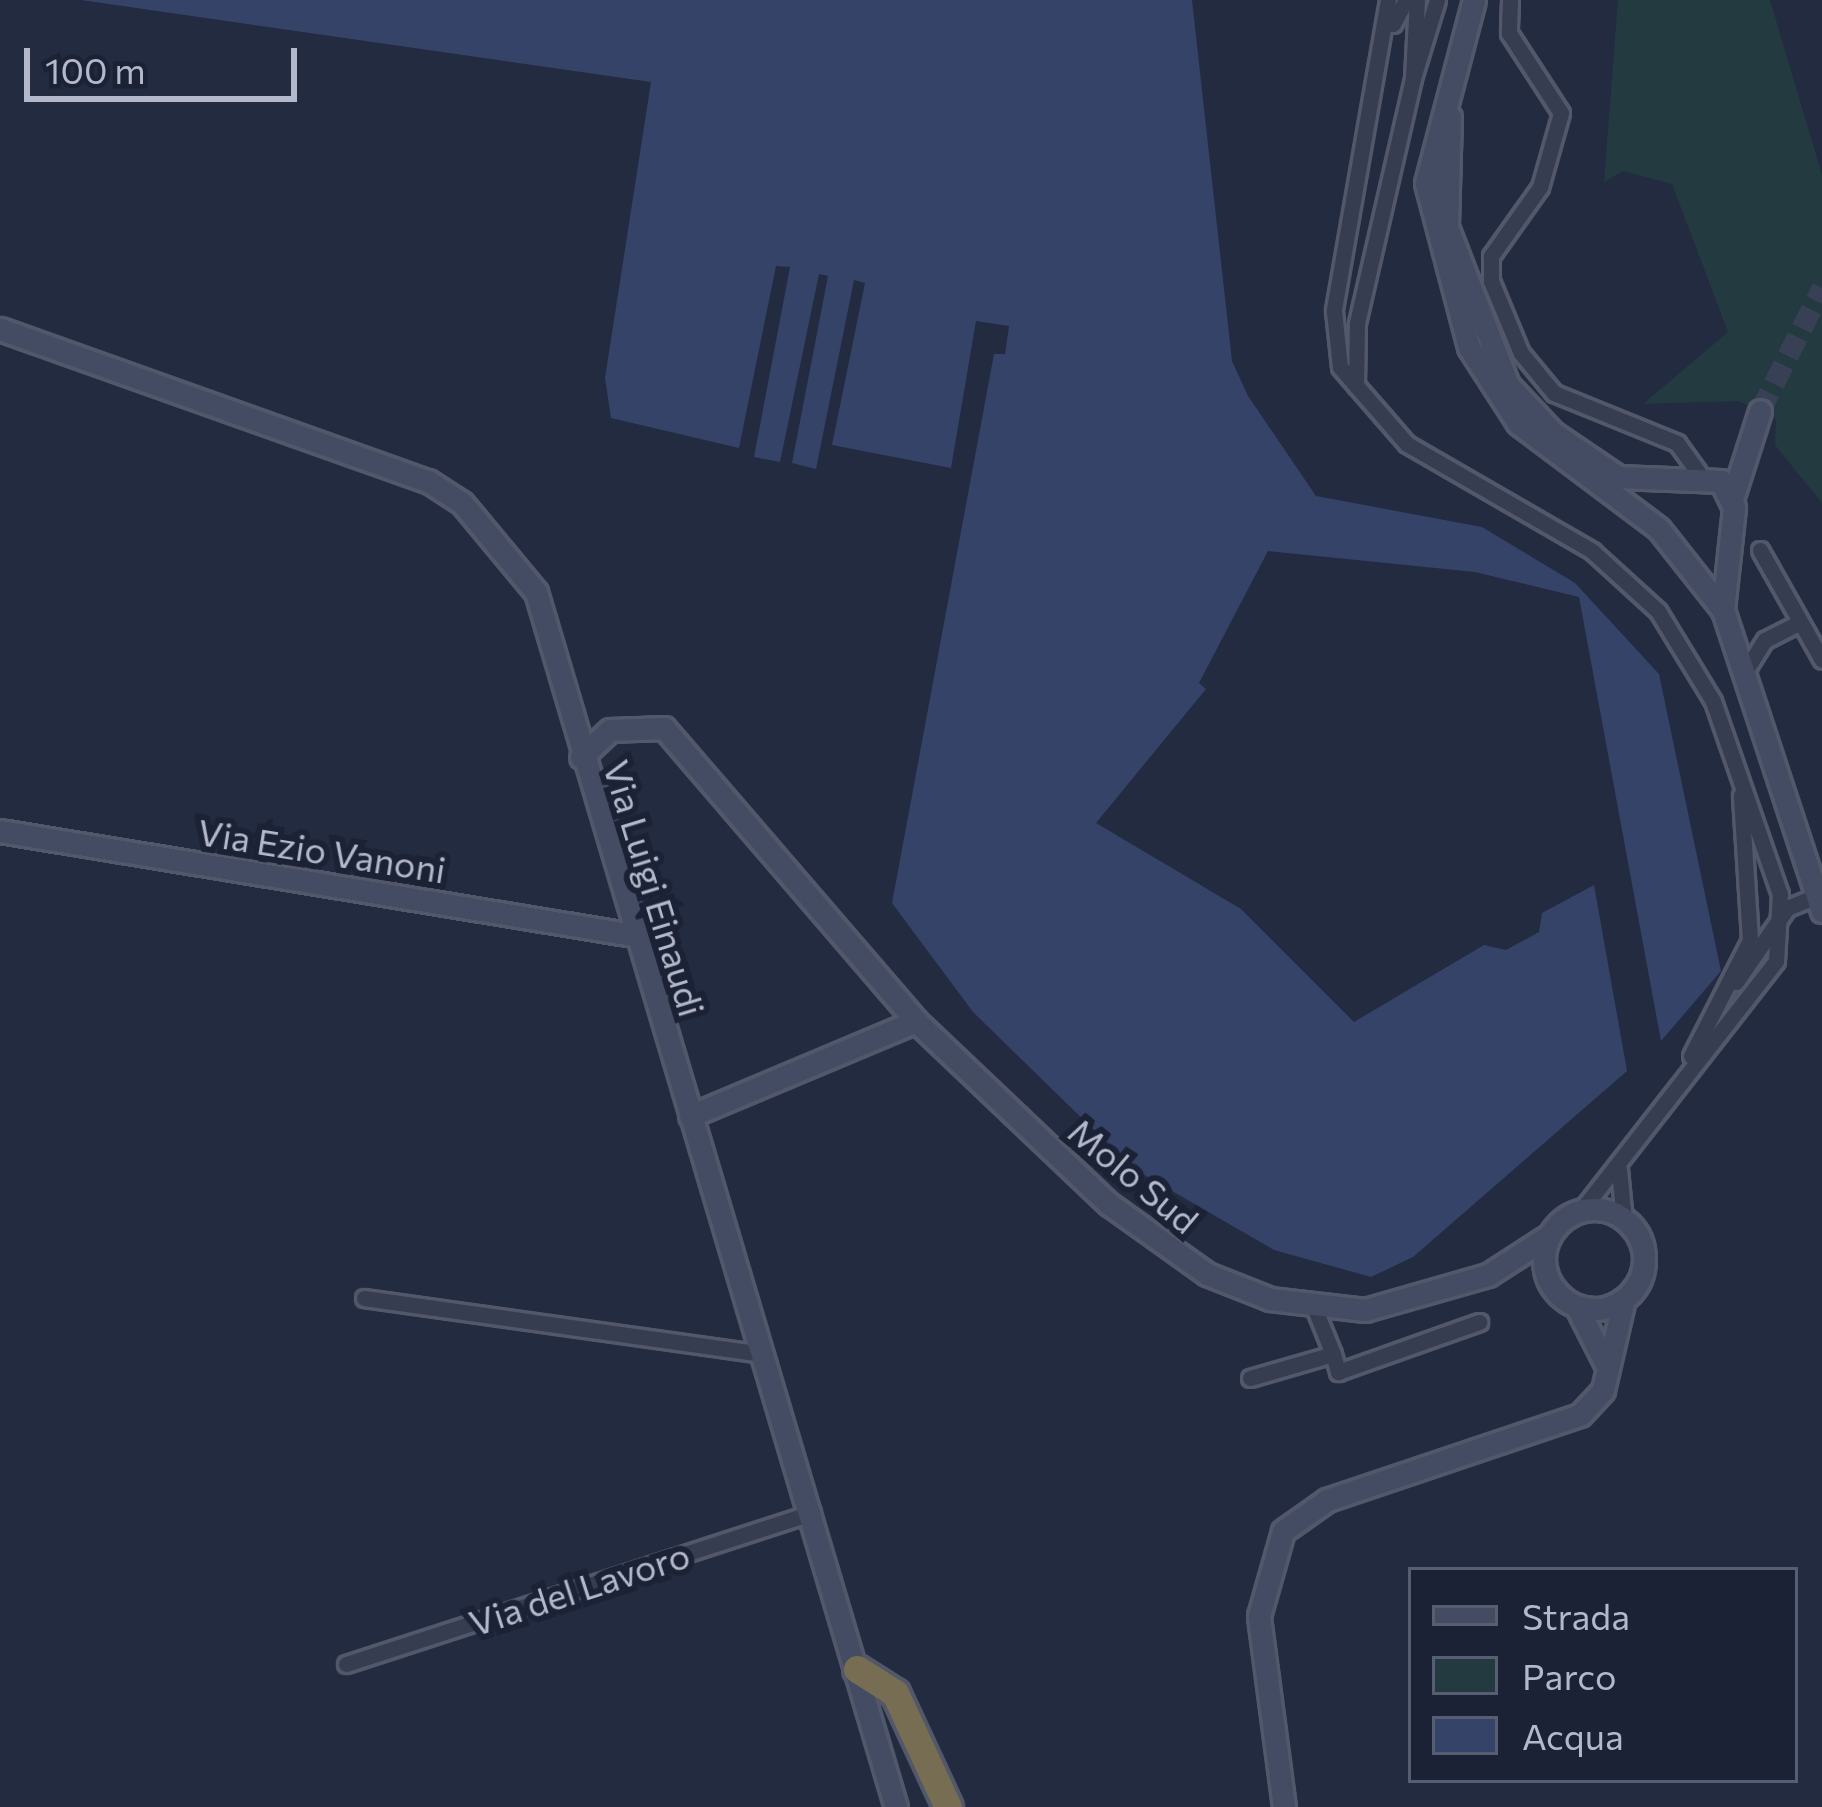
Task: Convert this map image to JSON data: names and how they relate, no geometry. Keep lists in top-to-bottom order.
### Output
{
  "streets": {
    "street": [
      "Via Ezio Vanoni",
      "Via Luigi Einaudi",
      "Molo Sud",
      "Via del Lavoro"
    ]
  },
  "crossings": [
    ["Via Ezio Vanoni", "Via Luigi Einaudi"],
    ["Via Luigi Einaudi", "Molo Sud"],
    ["Via Luigi Einaudi", "Via del Lavoro"]
  ],
  "legend": ["Strada", "Parco", "Acqua"],
  "scale_bar": "100 m"
}
